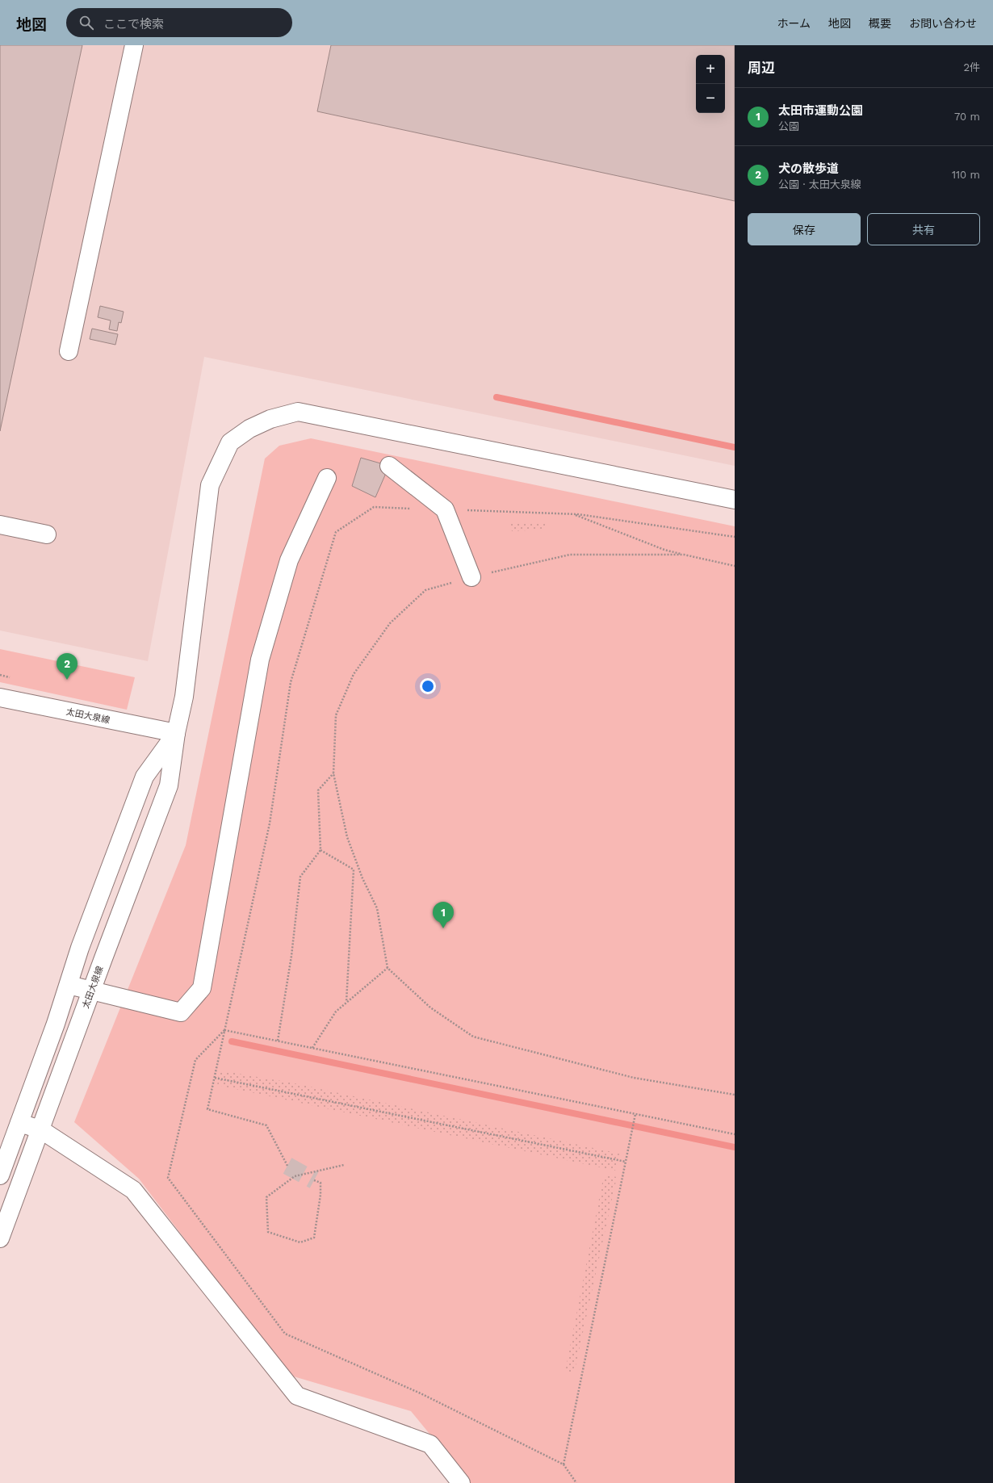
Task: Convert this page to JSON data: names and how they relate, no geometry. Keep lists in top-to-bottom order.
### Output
{
  "streets": {
    "street": ["太田大泉線"]
  },
  "page": {
    "header": "地図",
    "search": "ここで検索",
    "nav": [
      "ホーム",
      "地図",
      "概要",
      "お問い合わせ"
    ],
    "heading": ["周辺", "2件"],
    "map_buttons": ["+", "−"],
    "list": [
      {
        "mark": "1",
        "name": "太田市運動公園",
        "note": "公園",
        "value": "70 m"
      },
      {
        "mark": "2",
        "name": "犬の散歩道",
        "note": "公園 · 太田大泉線",
        "value": "110 m"
      }
    ],
    "buttons": ["保存", "共有"],
    "pins": ["2", "1"]
  }
}
